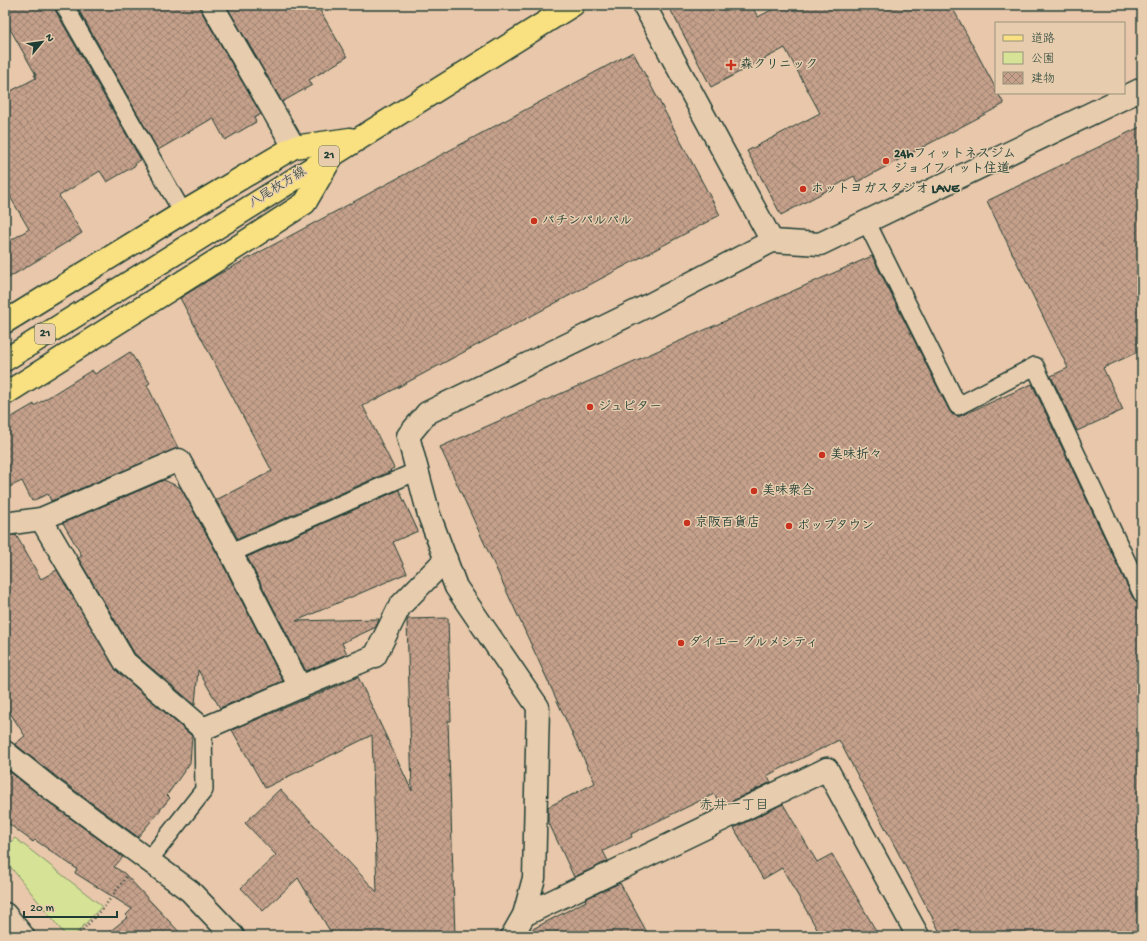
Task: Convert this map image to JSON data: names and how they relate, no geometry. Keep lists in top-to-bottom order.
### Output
{
  "streets": {
    "main road": ["21", "八尾枚方線"]
  },
  "districts": ["赤井一丁目"],
  "places": {
    "health": ["森クリニック"],
    "other": [
      "24hフィットネスジム ジョイフィット住道",
      "ホットヨガスタジオ LAVE",
      "パチンパルパル",
      "ジュピター",
      "美味折々",
      "美味衆合",
      "京阪百貨店",
      "ポップタウン",
      "ダイエー グルメシティ"
    ]
  },
  "legend": ["道路", "公園", "建物"],
  "scale_bar": "20 m",
  "north": "top right"
}
